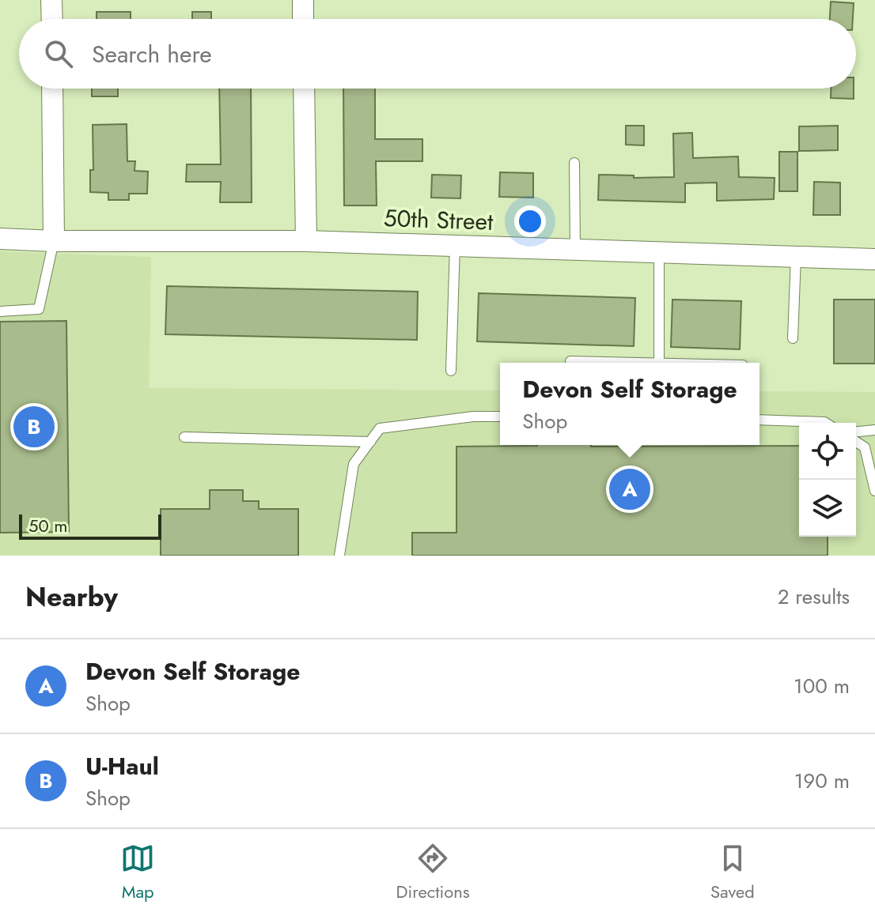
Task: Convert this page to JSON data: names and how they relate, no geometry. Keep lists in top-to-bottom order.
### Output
{
  "streets": {
    "street": ["50th Street"]
  },
  "scale_bar": "50 m",
  "page": {
    "search": "Search here",
    "popup": ["Devon Self Storage", "Shop"],
    "pins": ["B", "A"],
    "scale": "50 m",
    "heading": ["Nearby", "2 results"],
    "list": [
      {
        "mark": "A",
        "name": "Devon Self Storage",
        "note": "Shop",
        "value": "100 m"
      },
      {
        "mark": "B",
        "name": "U-Haul",
        "note": "Shop",
        "value": "190 m"
      }
    ],
    "nav": ["Map", "Directions", "Saved"]
  }
}
